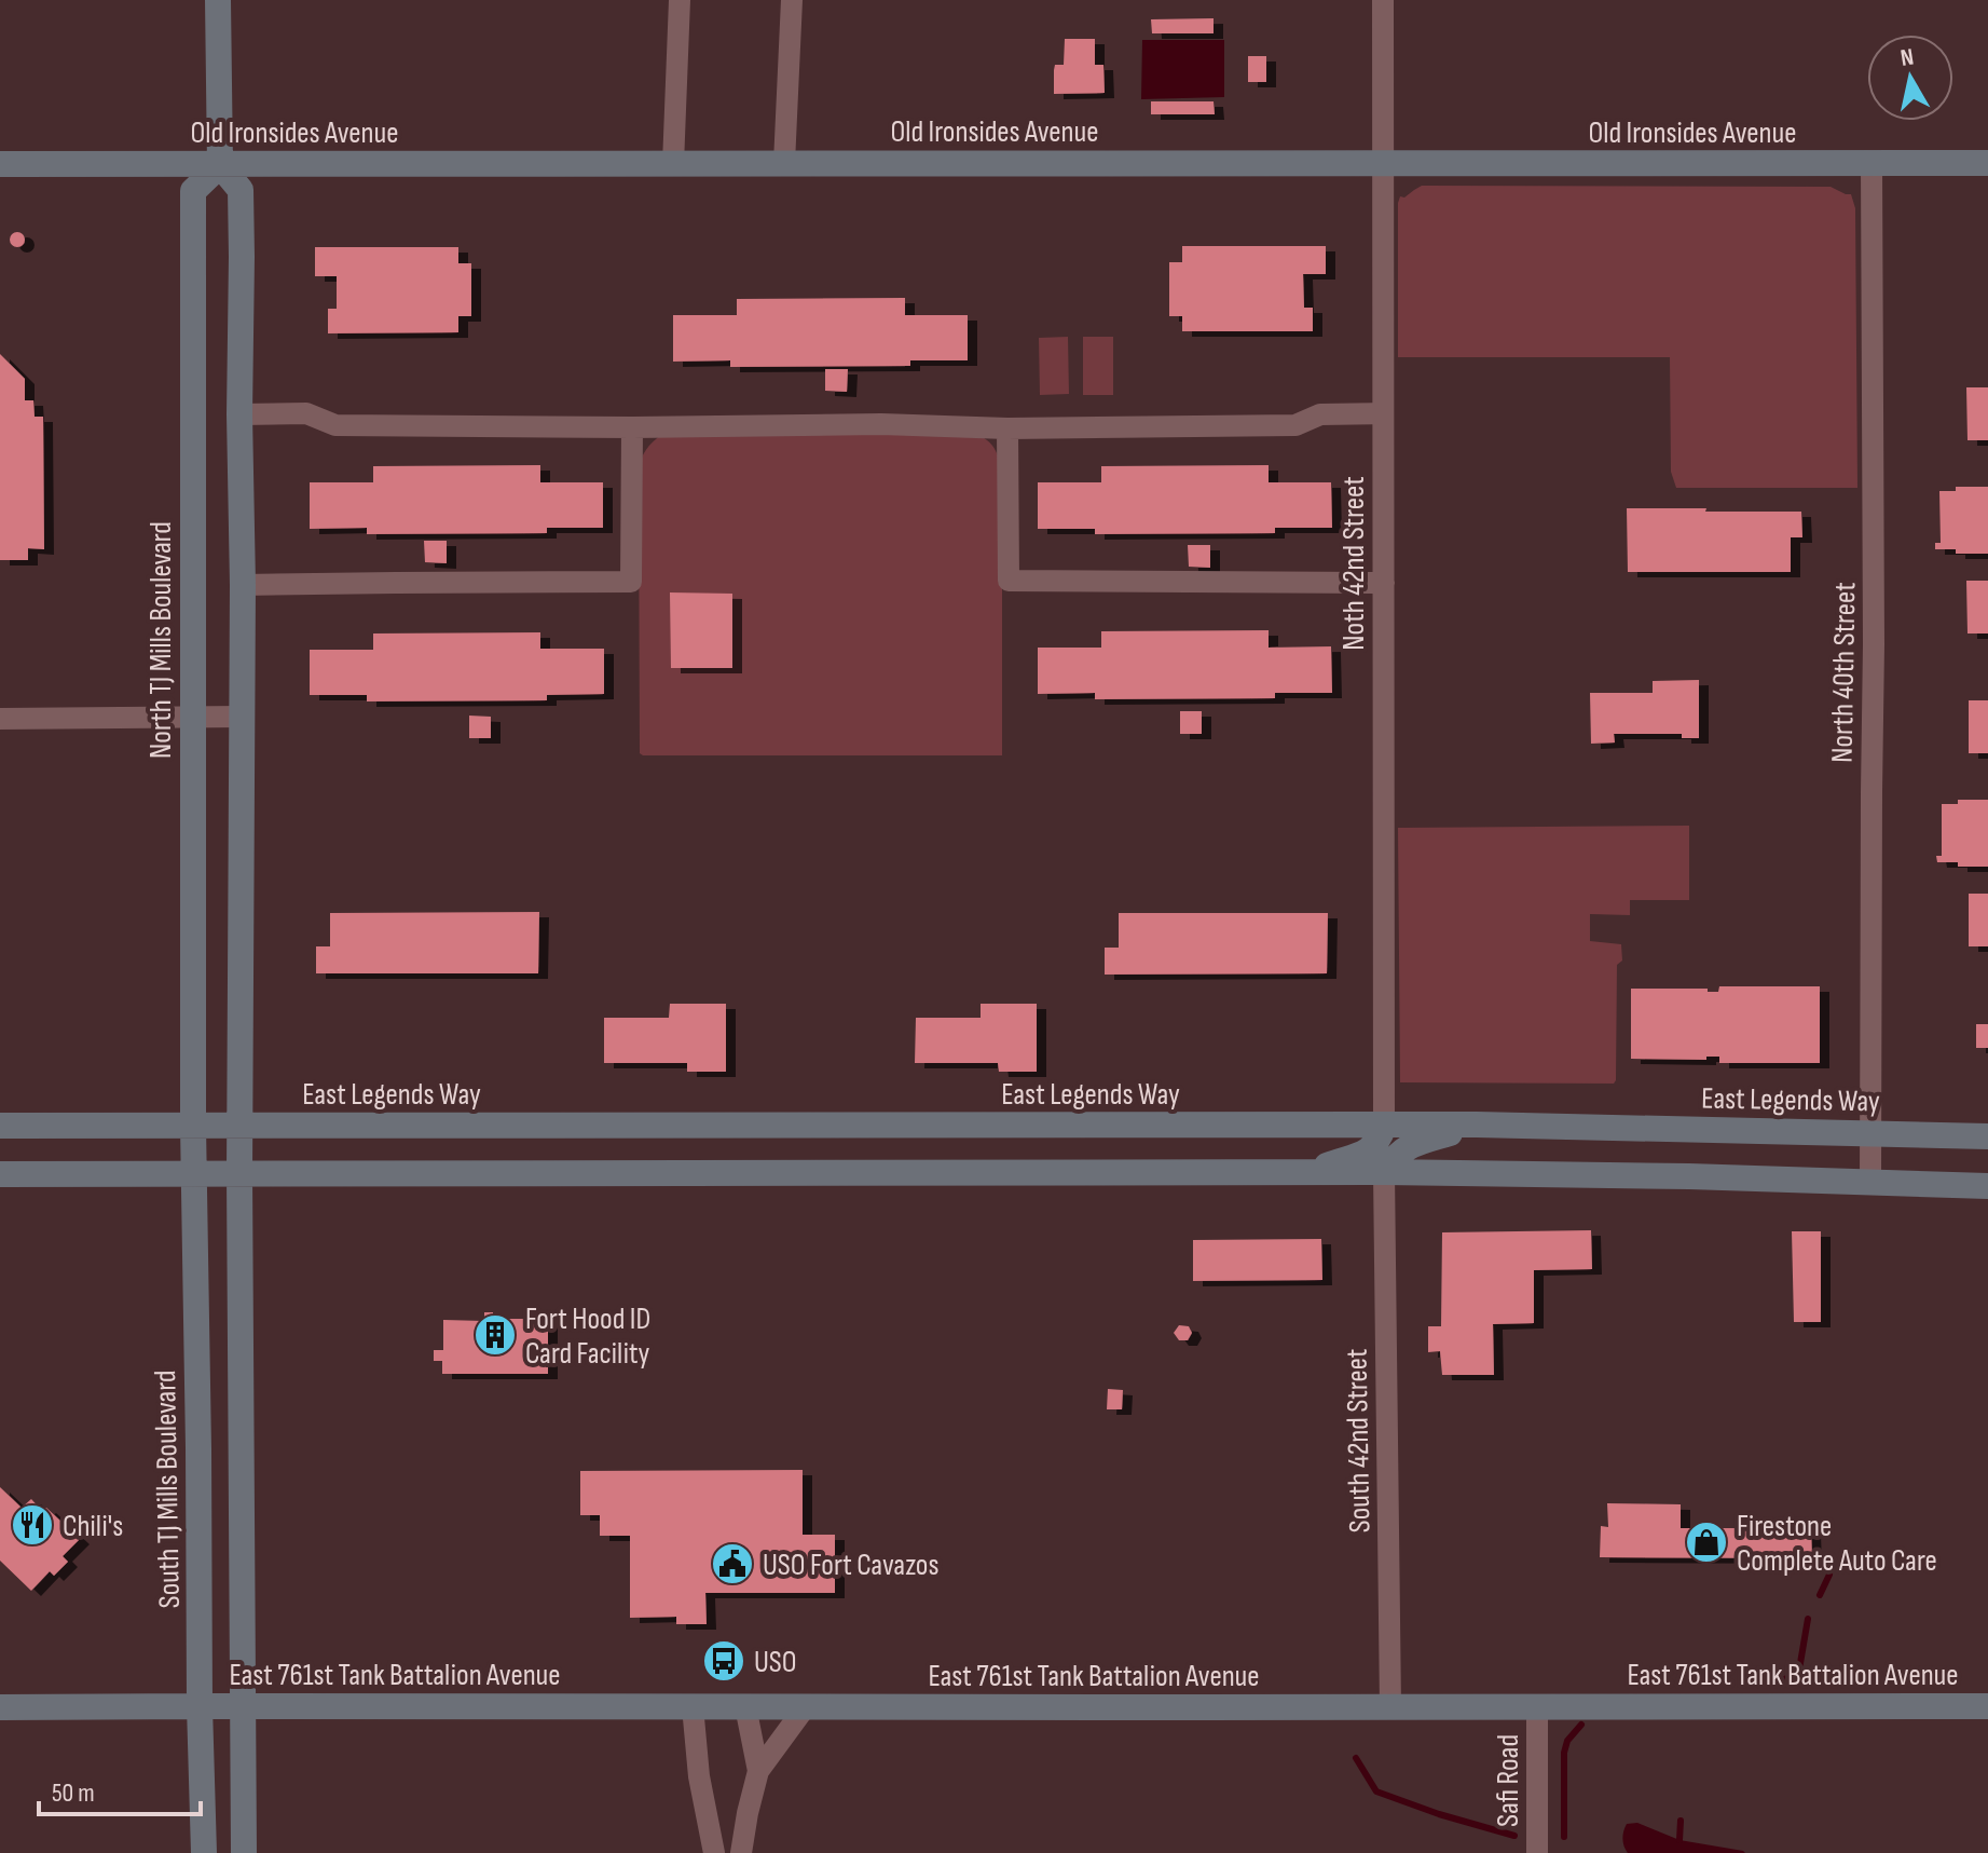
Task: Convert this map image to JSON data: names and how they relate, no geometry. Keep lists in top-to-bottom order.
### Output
{
  "streets": {
    "street": [
      "Old Ironsides Avenue",
      "Noth 42nd Street",
      "North TJ Mills Boulevard",
      "North 40th Street",
      "East Legends Way",
      "South 42nd Street",
      "South TJ Mills Boulevard",
      "East 761st Tank Battalion Avenue",
      "Safi Road"
    ]
  },
  "crossings": [
    ["Old Ironsides Avenue", "Noth 42nd Street"],
    ["Old Ironsides Avenue", "North TJ Mills Boulevard"],
    ["Old Ironsides Avenue", "North 40th Street"],
    ["Noth 42nd Street", "East Legends Way"],
    ["North TJ Mills Boulevard", "East Legends Way"],
    ["North TJ Mills Boulevard", "South TJ Mills Boulevard"],
    ["North 40th Street", "East Legends Way"],
    ["East Legends Way", "South TJ Mills Boulevard"],
    ["South 42nd Street", "East 761st Tank Battalion Avenue"],
    ["South TJ Mills Boulevard", "East 761st Tank Battalion Avenue"],
    ["East 761st Tank Battalion Avenue", "Safi Road"]
  ],
  "places": {
    "building": ["Fort Hood ID Card Facility"],
    "restaurant": ["Chili's"],
    "shop": ["Firestone Complete Auto Care"],
    "public building": ["USO Fort Cavazos"],
    "bus stop": ["USO"]
  },
  "scale_bar": "50 m",
  "north": "top"
}
